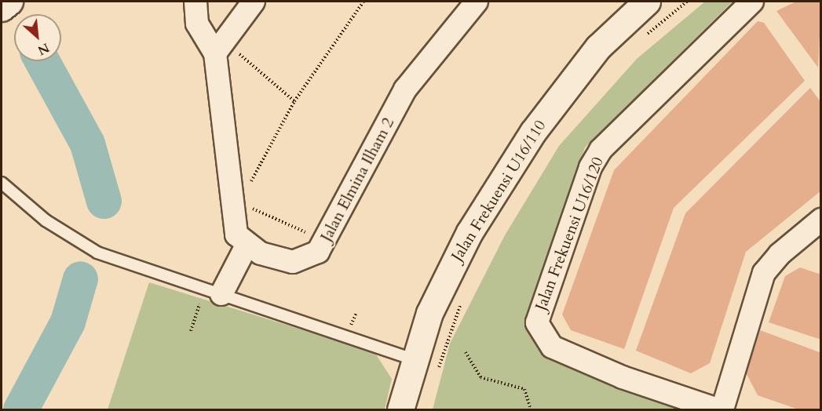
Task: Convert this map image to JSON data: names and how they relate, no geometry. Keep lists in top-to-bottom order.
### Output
{
  "streets": {
    "street": ["Jalan Elmina Ilham 2", "Jalan Frekuensi U16/110", "Jalan Frekuensi U16/120"]
  },
  "north": "bottom right"
}
